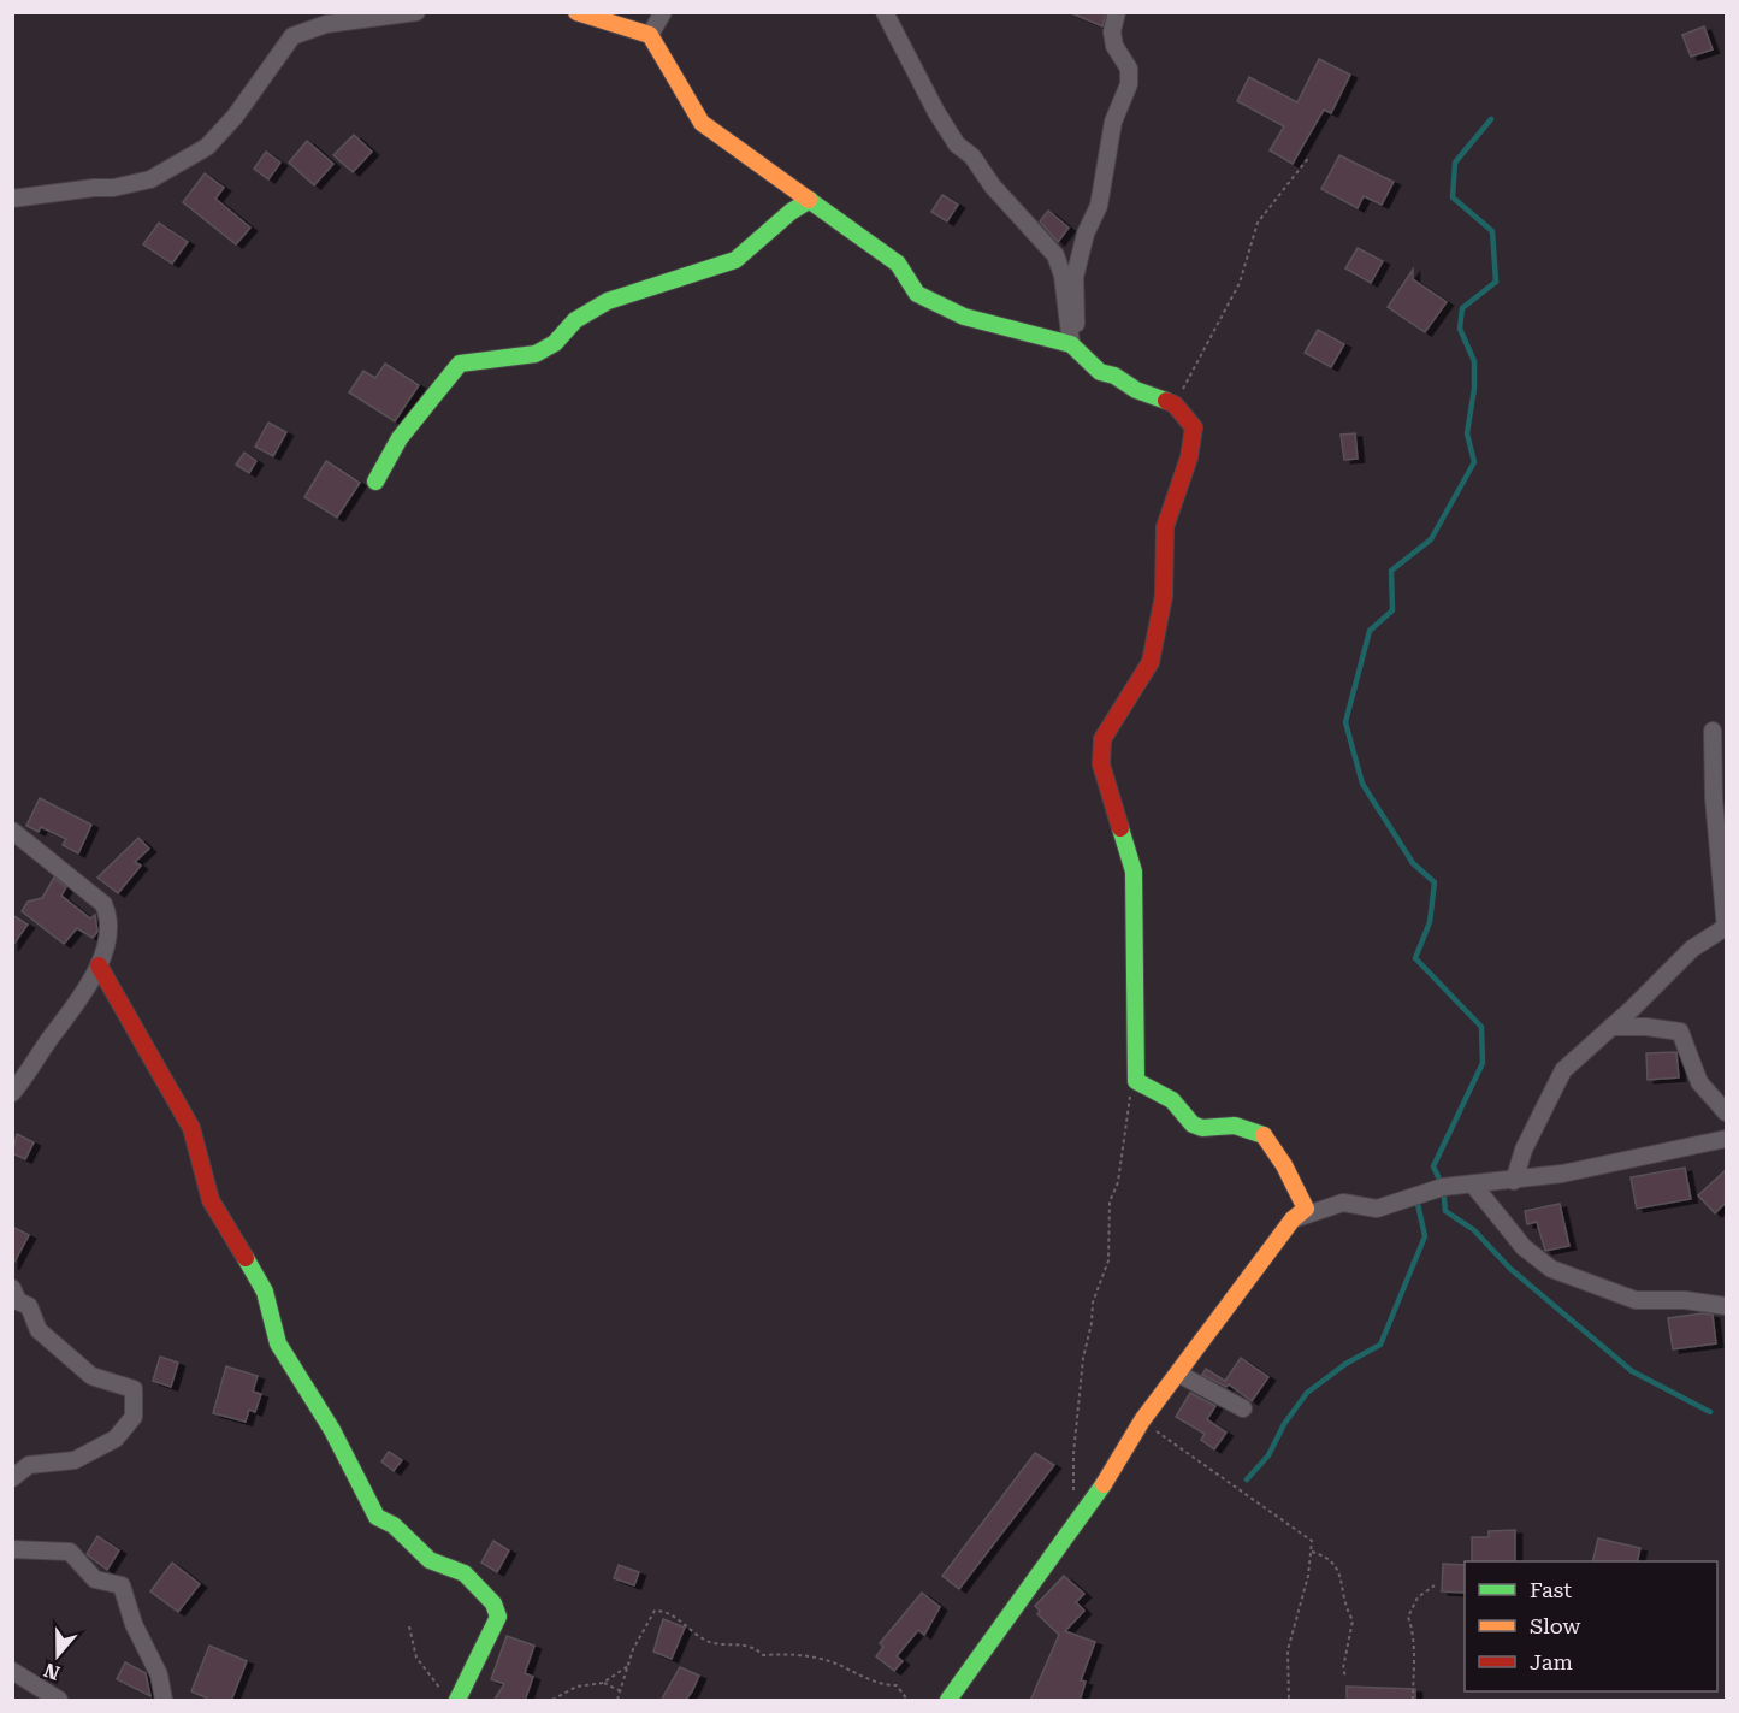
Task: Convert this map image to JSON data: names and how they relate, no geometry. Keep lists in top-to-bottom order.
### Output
{
  "legend": ["Fast", "Slow", "Jam"],
  "north": "bottom"
}
